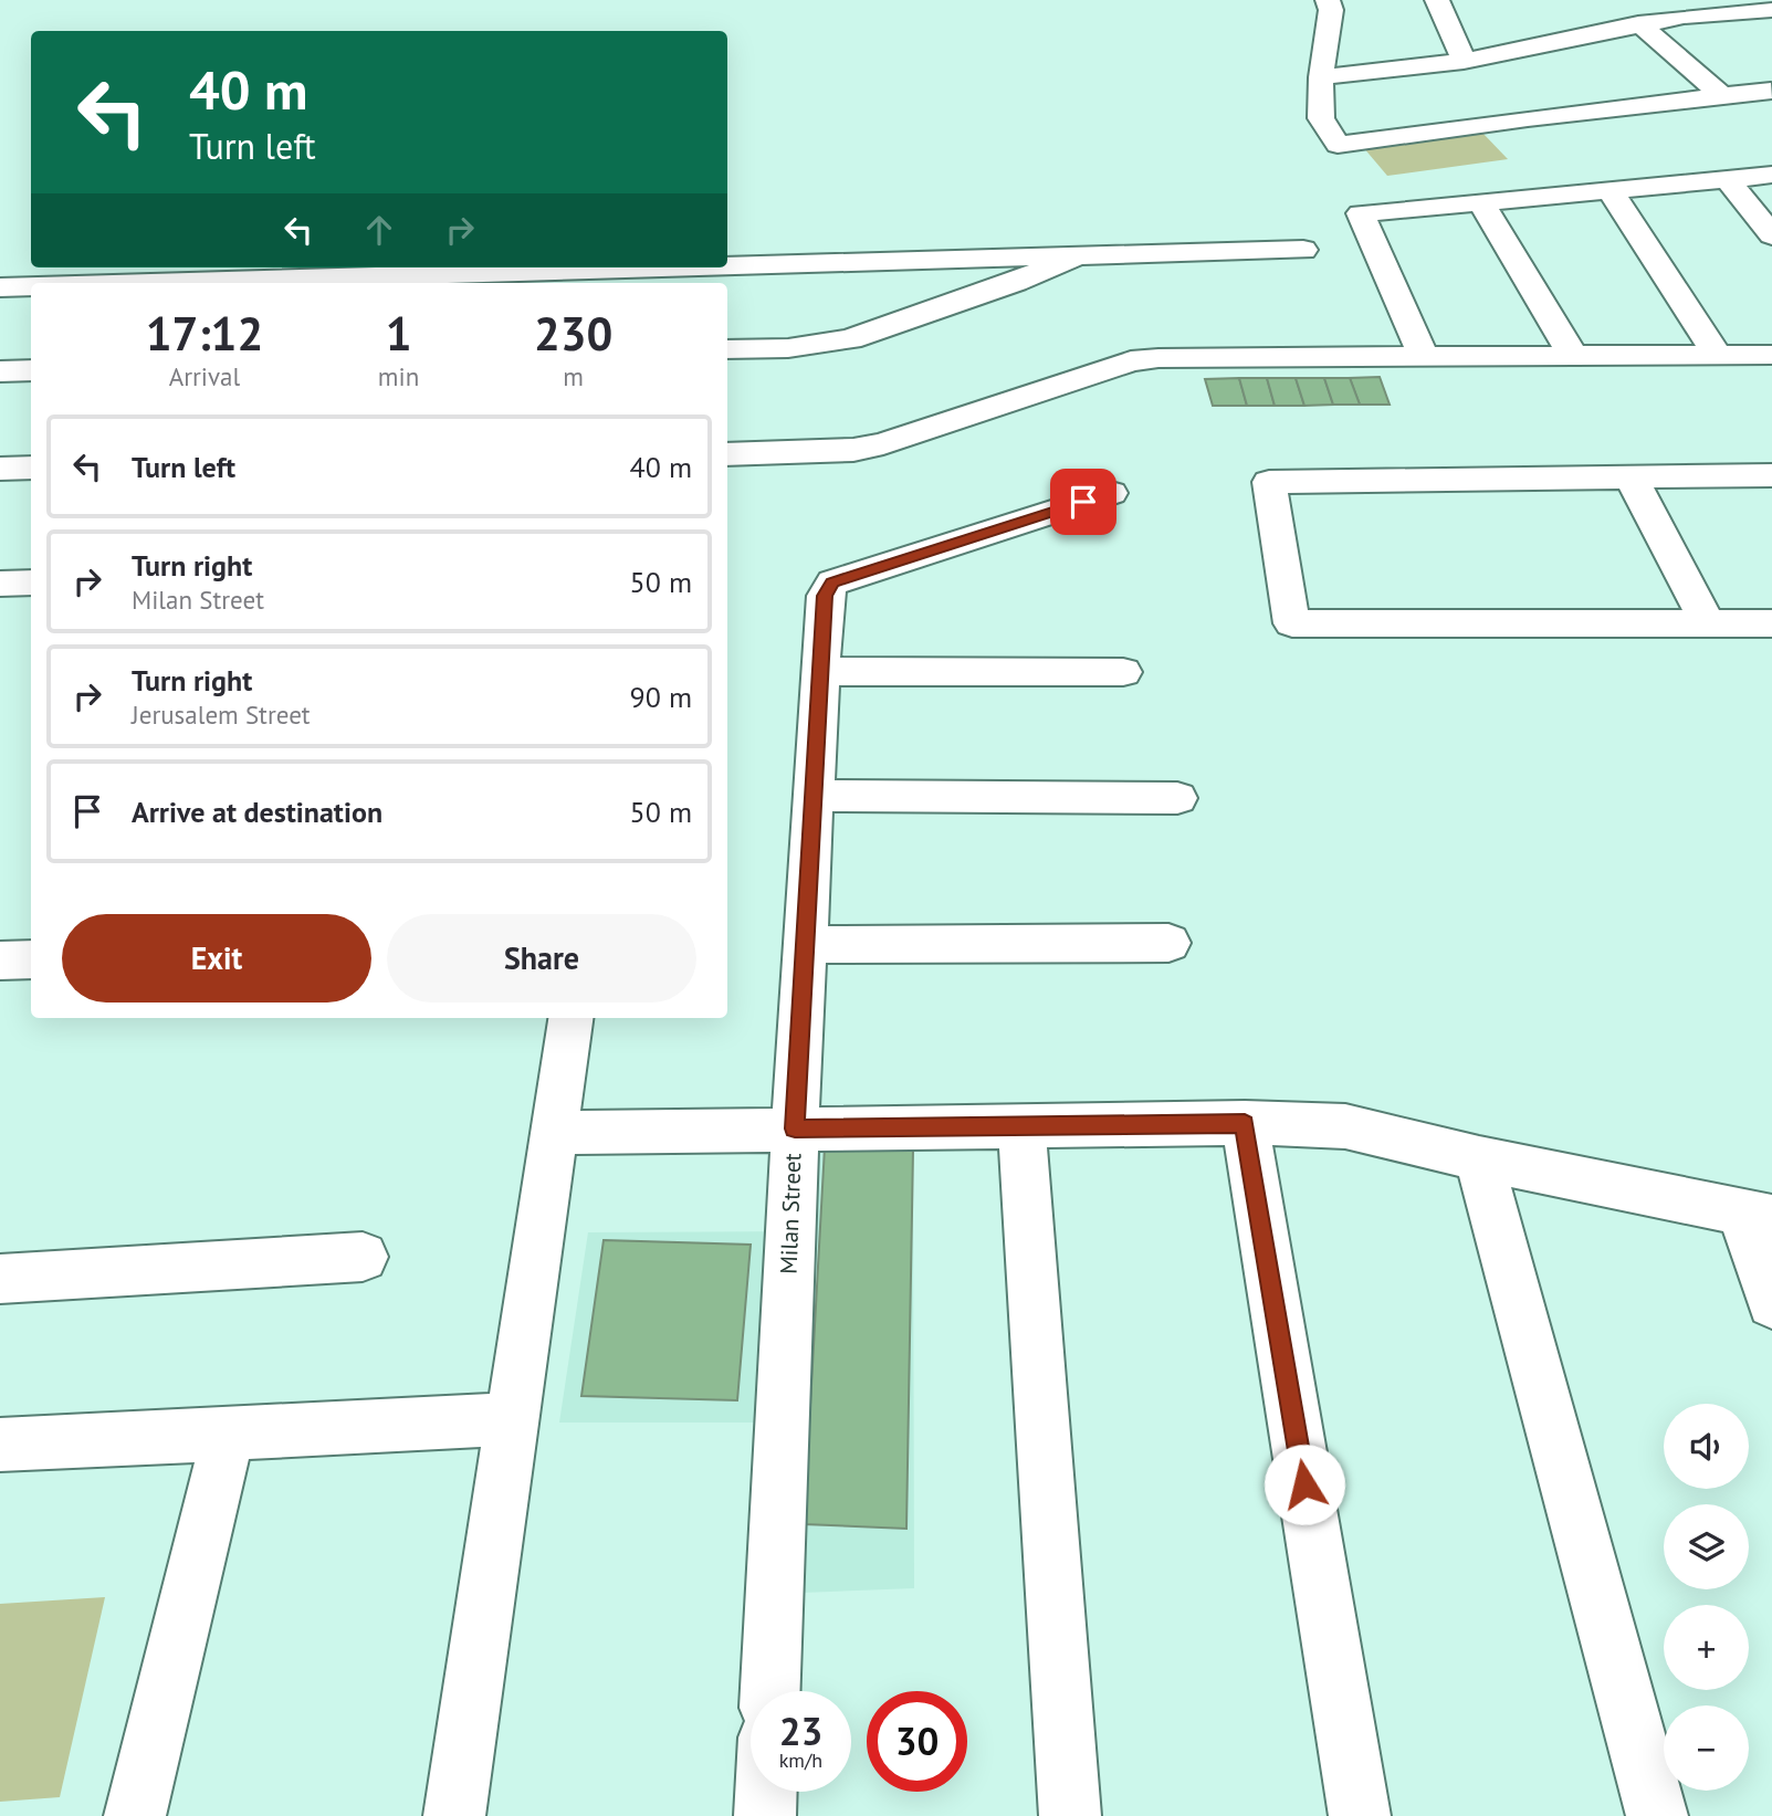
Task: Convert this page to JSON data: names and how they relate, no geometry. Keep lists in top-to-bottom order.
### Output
{
  "streets": {
    "street": ["Milan Street"]
  },
  "page": {
    "turn": ["40 m", "Turn left"],
    "eta": [
      "17:12",
      "Arrival",
      "1",
      "min",
      "230",
      "m"
    ],
    "list": [
      {
        "name": "Turn left",
        "value": "40 m"
      },
      {
        "name": "Turn right",
        "note": "Milan Street",
        "value": "50 m"
      },
      {
        "name": "Turn right",
        "note": "Jerusalem Street",
        "value": "90 m"
      },
      {
        "name": "Arrive at destination",
        "value": "50 m"
      }
    ],
    "buttons": ["Exit", "Share"],
    "map_buttons": ["+", "−"],
    "speed": "23 km/h",
    "limit": "30"
  }
}
